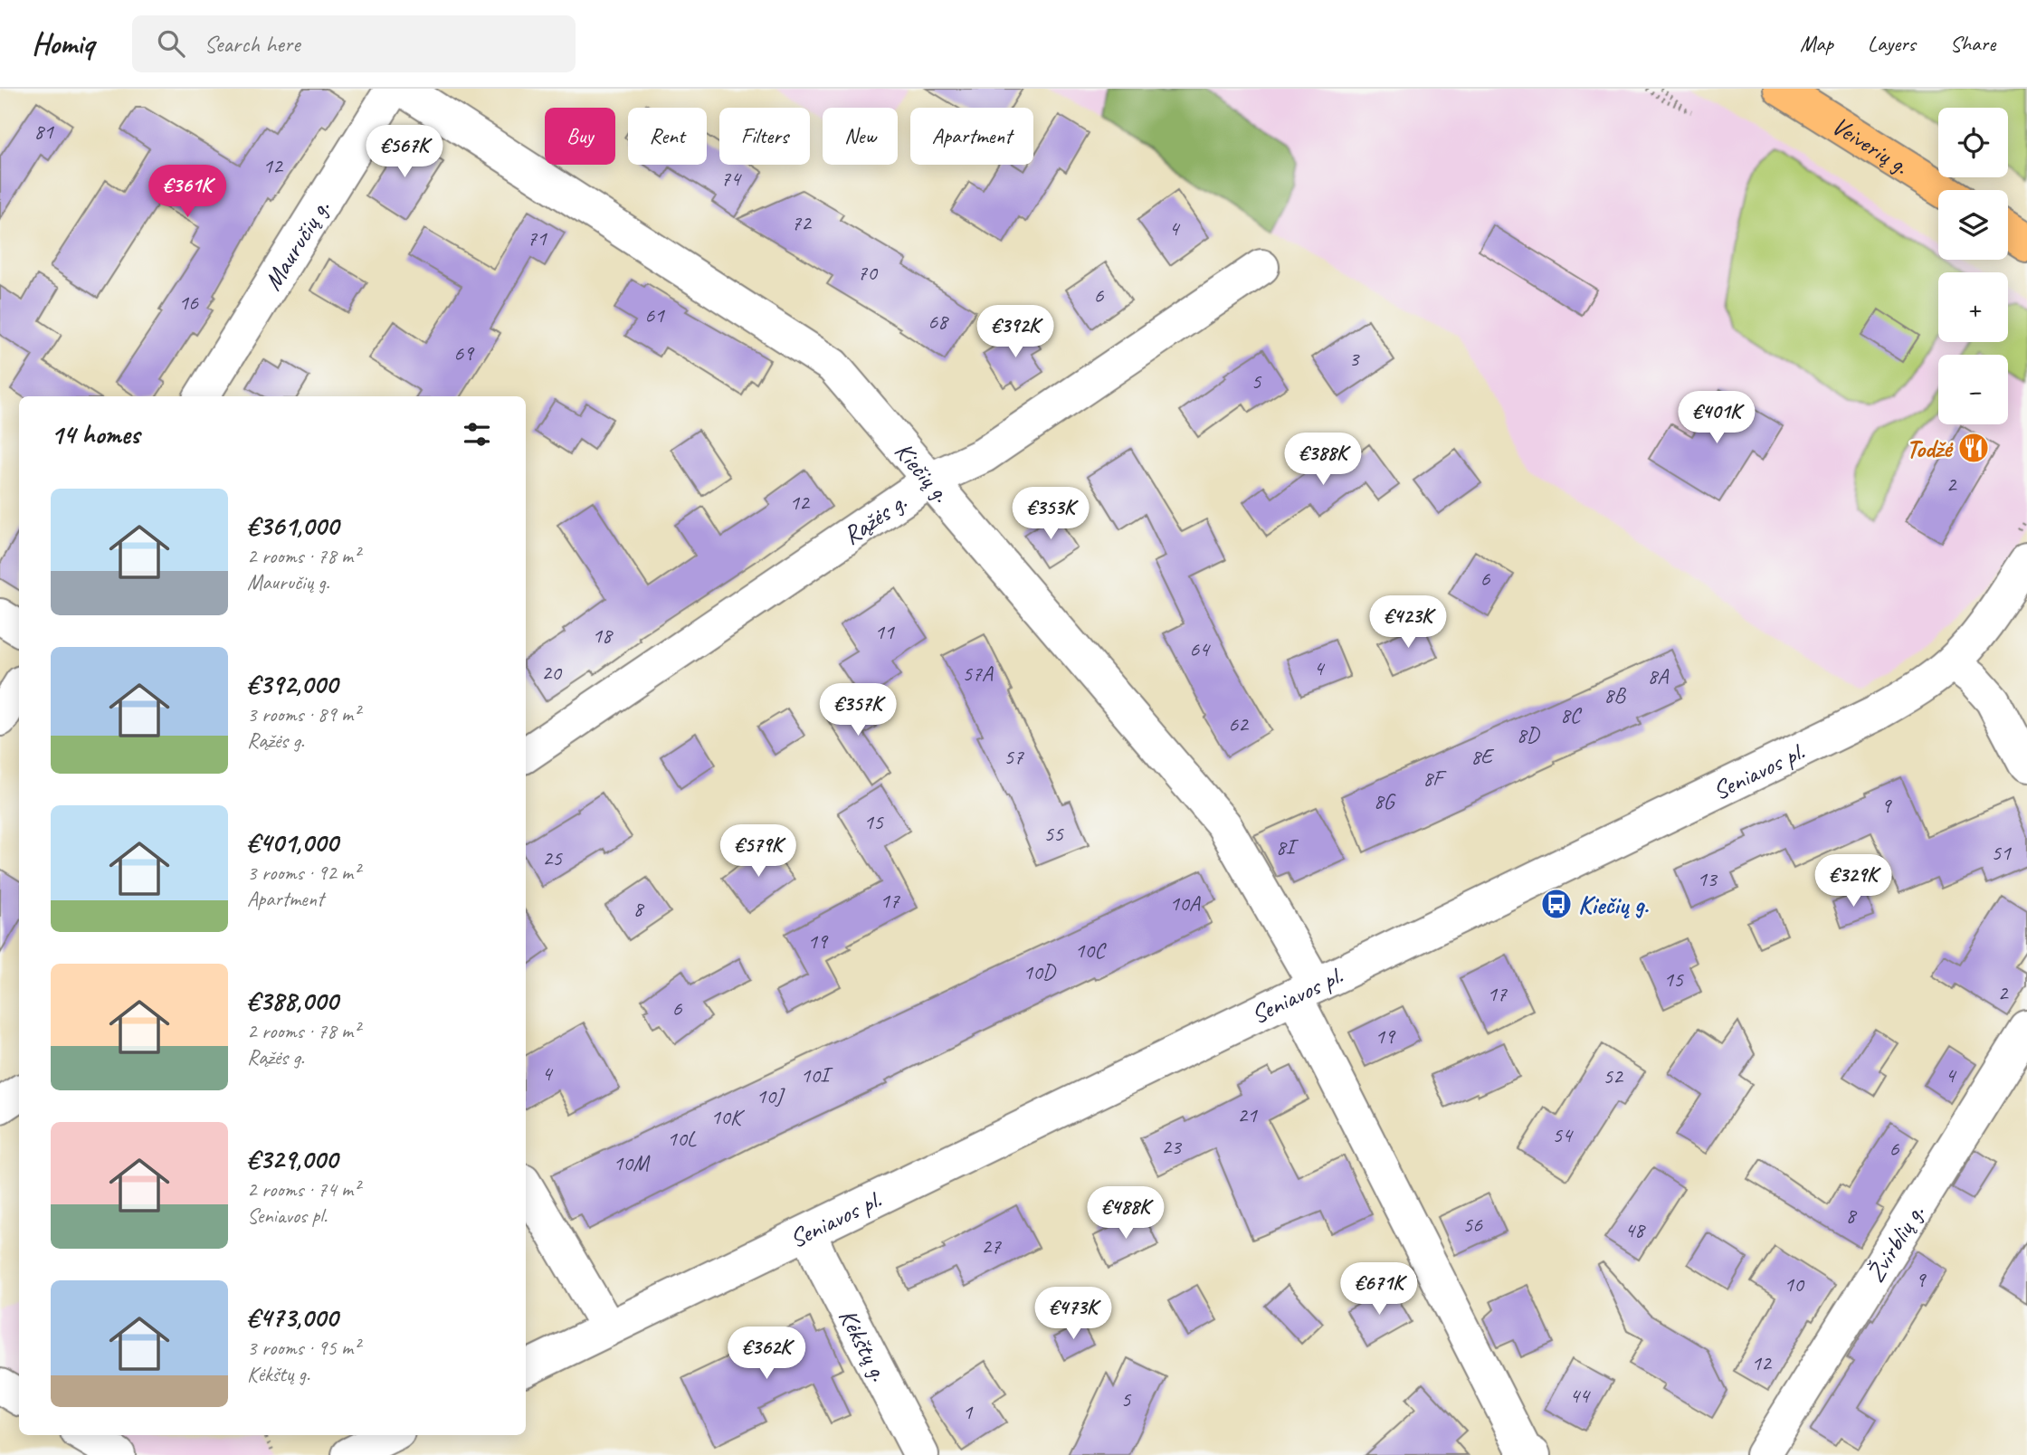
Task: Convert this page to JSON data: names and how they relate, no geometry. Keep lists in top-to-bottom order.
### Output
{
  "streets": {
    "main road": ["Veiverių g."],
    "street": [
      "Mauručių g.",
      "Kiečių g.",
      "Rąžės g.",
      "Seniavos pl.",
      "Žvirblių g.",
      "Kėkštų g."
    ]
  },
  "crossings": [
    ["Kiečių g.", "Rąžės g."],
    ["Kiečių g.", "Seniavos pl."],
    ["Seniavos pl.", "Kėkštų g."]
  ],
  "places": {
    "restaurant": ["Todžė"],
    "bus stop": ["Kiečių g."]
  },
  "house_numbers": [
    "81",
    "12",
    "74",
    "72",
    "4",
    "71",
    "70",
    "6",
    "16",
    "61",
    "68",
    "69",
    "3",
    "5",
    "2",
    "12",
    "6",
    "11",
    "18",
    "64",
    "4",
    "20",
    "57A",
    "8A",
    "8B",
    "8C",
    "62",
    "8D",
    "57",
    "8E",
    "8F",
    "8G",
    "9",
    "15",
    "55",
    "8I",
    "51",
    "25",
    "13",
    "17",
    "10A",
    "8",
    "19",
    "10C",
    "10D",
    "15",
    "2",
    "17",
    "6",
    "19",
    "4",
    "10I",
    "4",
    "52",
    "10J",
    "21",
    "10K",
    "54",
    "10L",
    "23",
    "6",
    "10M",
    "8",
    "56",
    "48",
    "27",
    "9",
    "10",
    "12",
    "44",
    "5",
    "1"
  ],
  "page": {
    "header": "Homiq",
    "search": "Search here",
    "nav": ["Map", "Layers", "Share"],
    "map_buttons": ["+", "−"],
    "chip": [
      "Buy",
      "Rent",
      "Filters",
      "New",
      "Apartment"
    ],
    "price": [
      "€567K",
      "€361K",
      "€392K",
      "€401K",
      "€388K",
      "€353K",
      "€423K",
      "€357K",
      "€579K",
      "€329K",
      "€488K",
      "€671K",
      "€473K",
      "€362K"
    ],
    "heading": "14 homes",
    "list": [
      {
        "name": "€361,000",
        "note": "2 rooms · 78 m² · Mauručių g."
      },
      {
        "name": "€392,000",
        "note": "3 rooms · 89 m² · Rąžės g."
      },
      {
        "name": "€401,000",
        "note": "3 rooms · 92 m² · Apartment"
      },
      {
        "name": "€388,000",
        "note": "2 rooms · 78 m² · Rąžės g."
      },
      {
        "name": "€329,000",
        "note": "2 rooms · 74 m² · Seniavos pl."
      },
      {
        "name": "€473,000",
        "note": "3 rooms · 95 m² · Kėkštų g."
      }
    ]
  }
}
